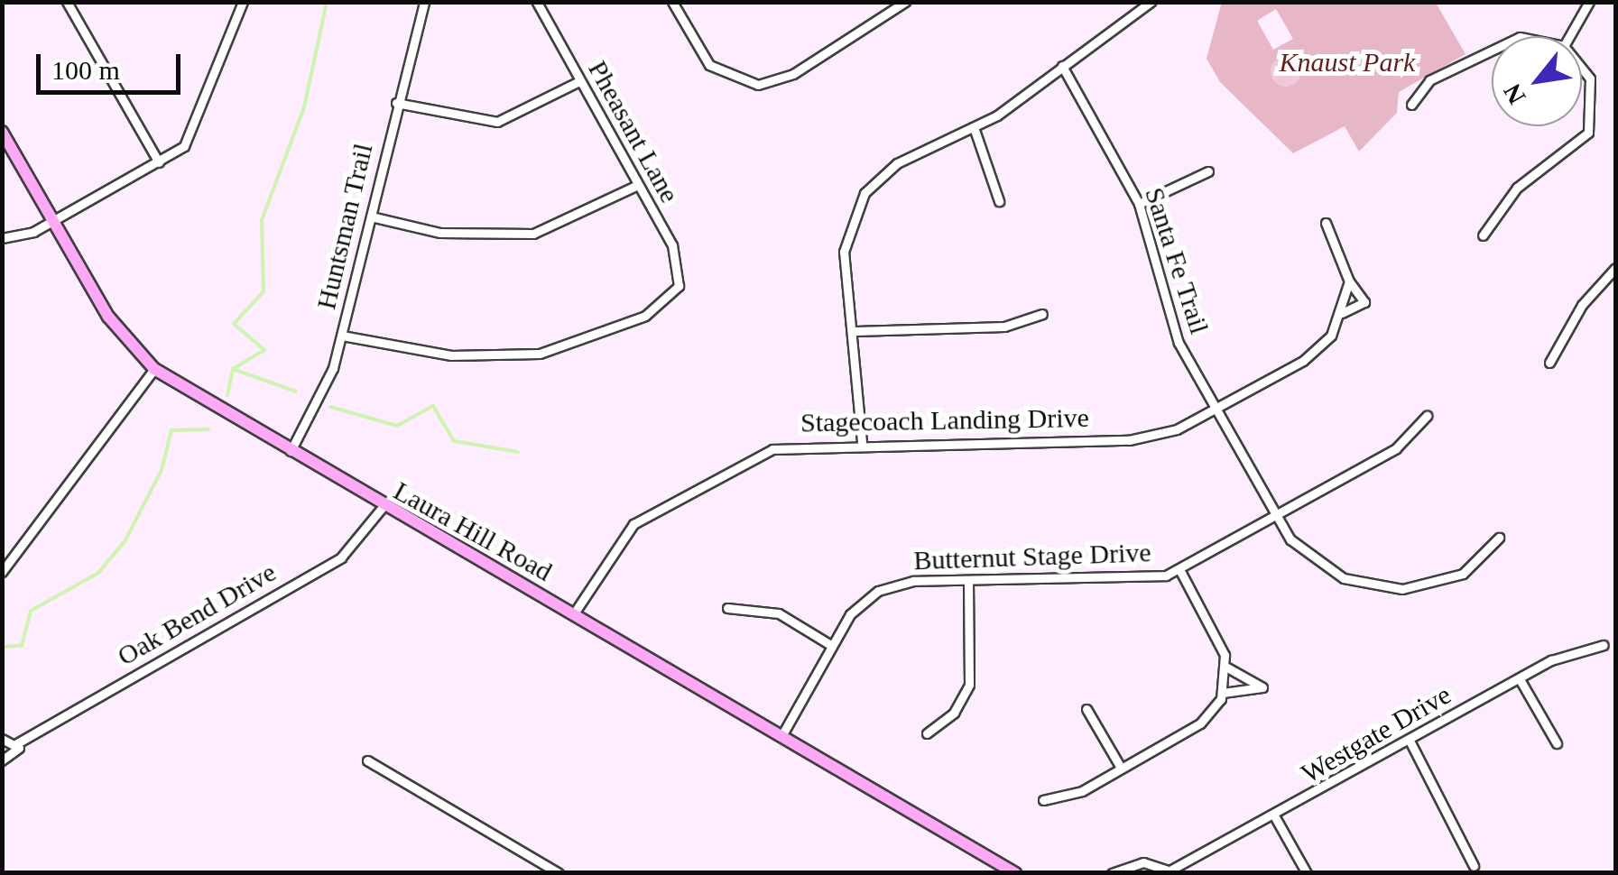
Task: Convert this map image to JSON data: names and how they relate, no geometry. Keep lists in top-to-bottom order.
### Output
{
  "streets": {
    "main road": ["Laura Hill Road"],
    "street": [
      "Pheasant Lane",
      "Huntsman Trail",
      "Santa Fe Trail",
      "Stagecoach Landing Drive",
      "Butternut Stage Drive",
      "Oak Bend Drive",
      "Westgate Drive"
    ]
  },
  "crossings": [
    ["Pheasant Lane", "Huntsman Trail"],
    ["Huntsman Trail", "Laura Hill Road"],
    ["Santa Fe Trail", "Stagecoach Landing Drive"],
    ["Santa Fe Trail", "Butternut Stage Drive"],
    ["Stagecoach Landing Drive", "Laura Hill Road"],
    ["Laura Hill Road", "Butternut Stage Drive"],
    ["Laura Hill Road", "Oak Bend Drive"]
  ],
  "parks": ["Knaust Park"],
  "scale_bar": "100 m",
  "north": "bottom left"
}
